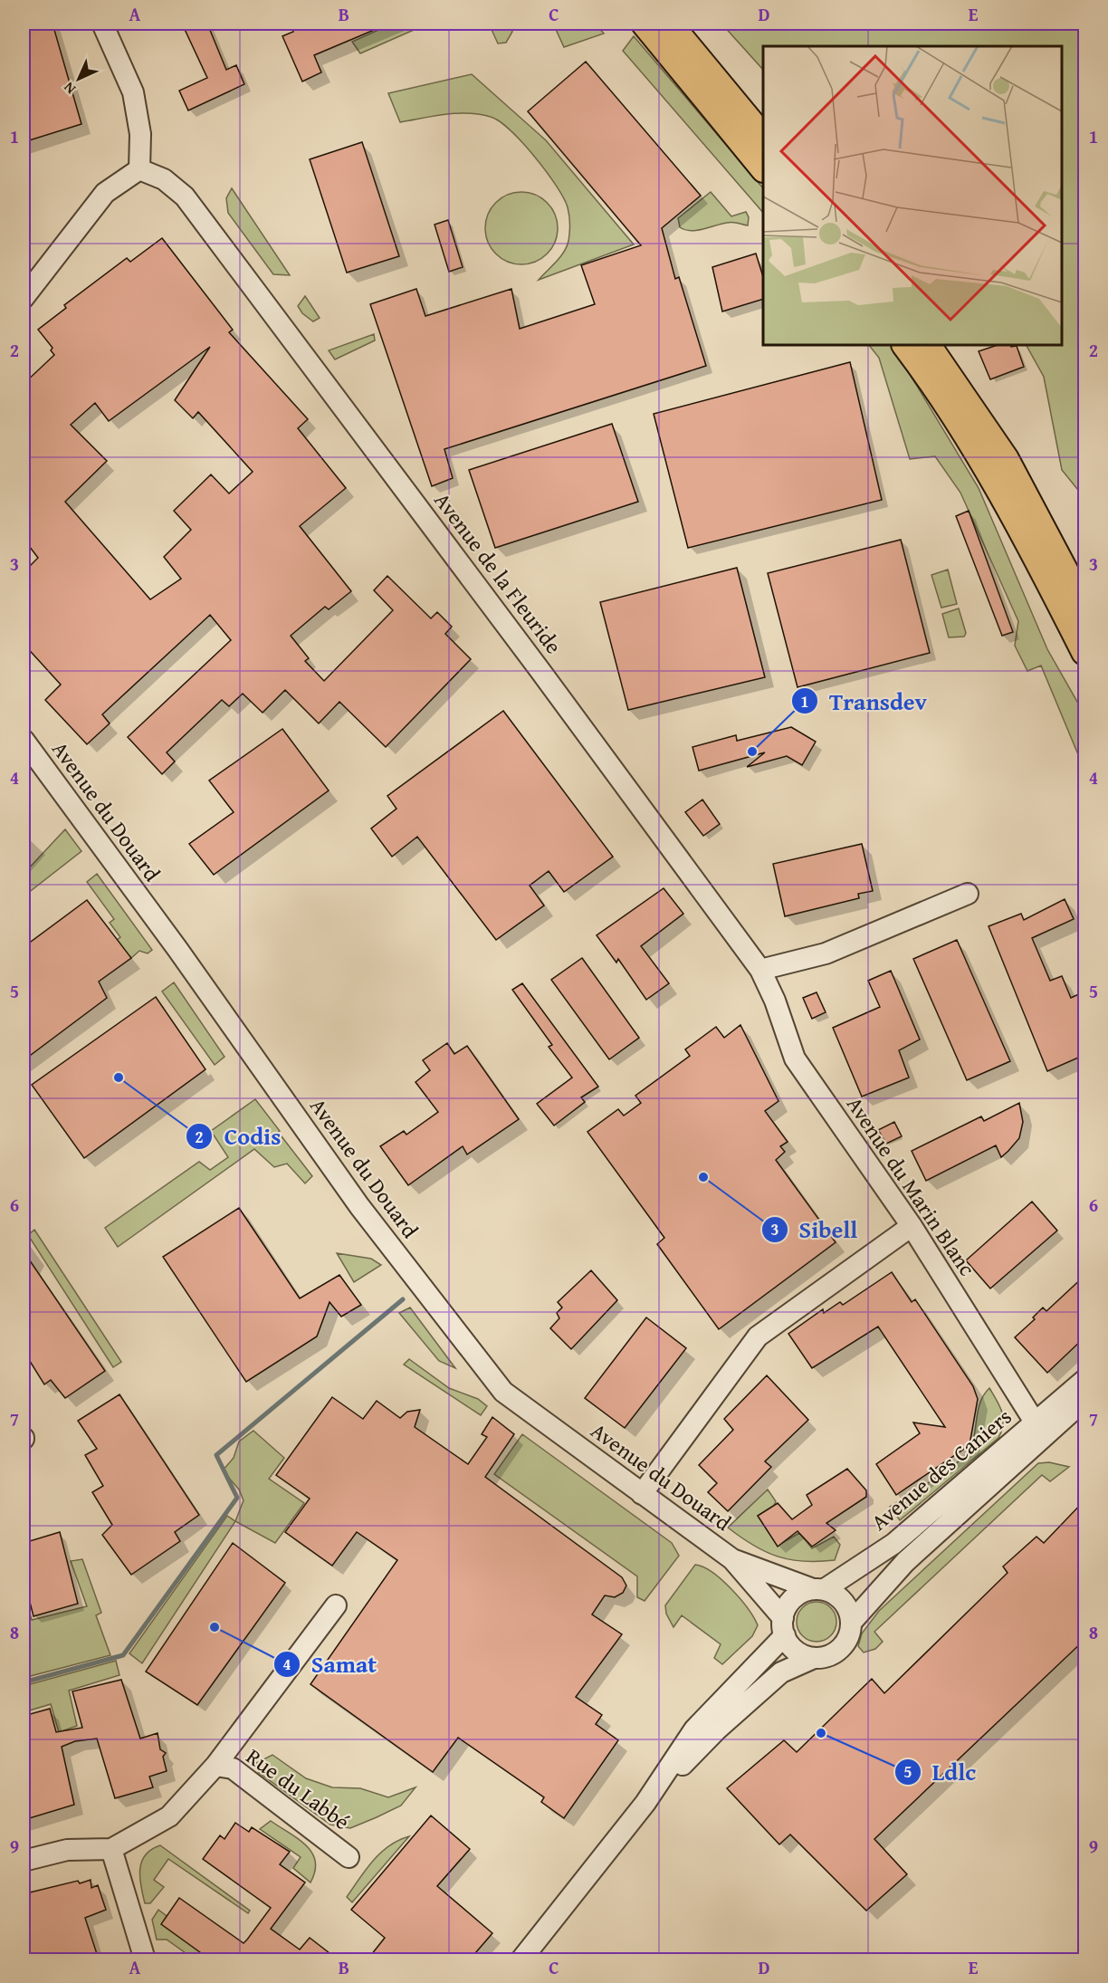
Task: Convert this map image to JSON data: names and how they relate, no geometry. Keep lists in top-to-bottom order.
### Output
{
  "streets": {
    "street": [
      "Avenue de la Fleuride",
      "Avenue du Douard",
      "Avenue du Marin Blanc",
      "Avenue des Caniers",
      "Rue du Labbé"
    ]
  },
  "crossings": [
    ["Avenue de la Fleuride", "Avenue du Marin Blanc"],
    ["Avenue du Douard", "Avenue des Caniers"],
    ["Avenue du Marin Blanc", "Avenue des Caniers"]
  ],
  "places": [
    "Transdev",
    "Codis",
    "Sibell",
    "Samat",
    "Ldlc"
  ],
  "north": "bottom left",
  "grid": {
    "columns": [
      "A",
      "B",
      "C",
      "D",
      "E"
    ],
    "rows": [
      "1",
      "2",
      "3",
      "4",
      "5",
      "6",
      "7",
      "8",
      "9"
    ]
  }
}
